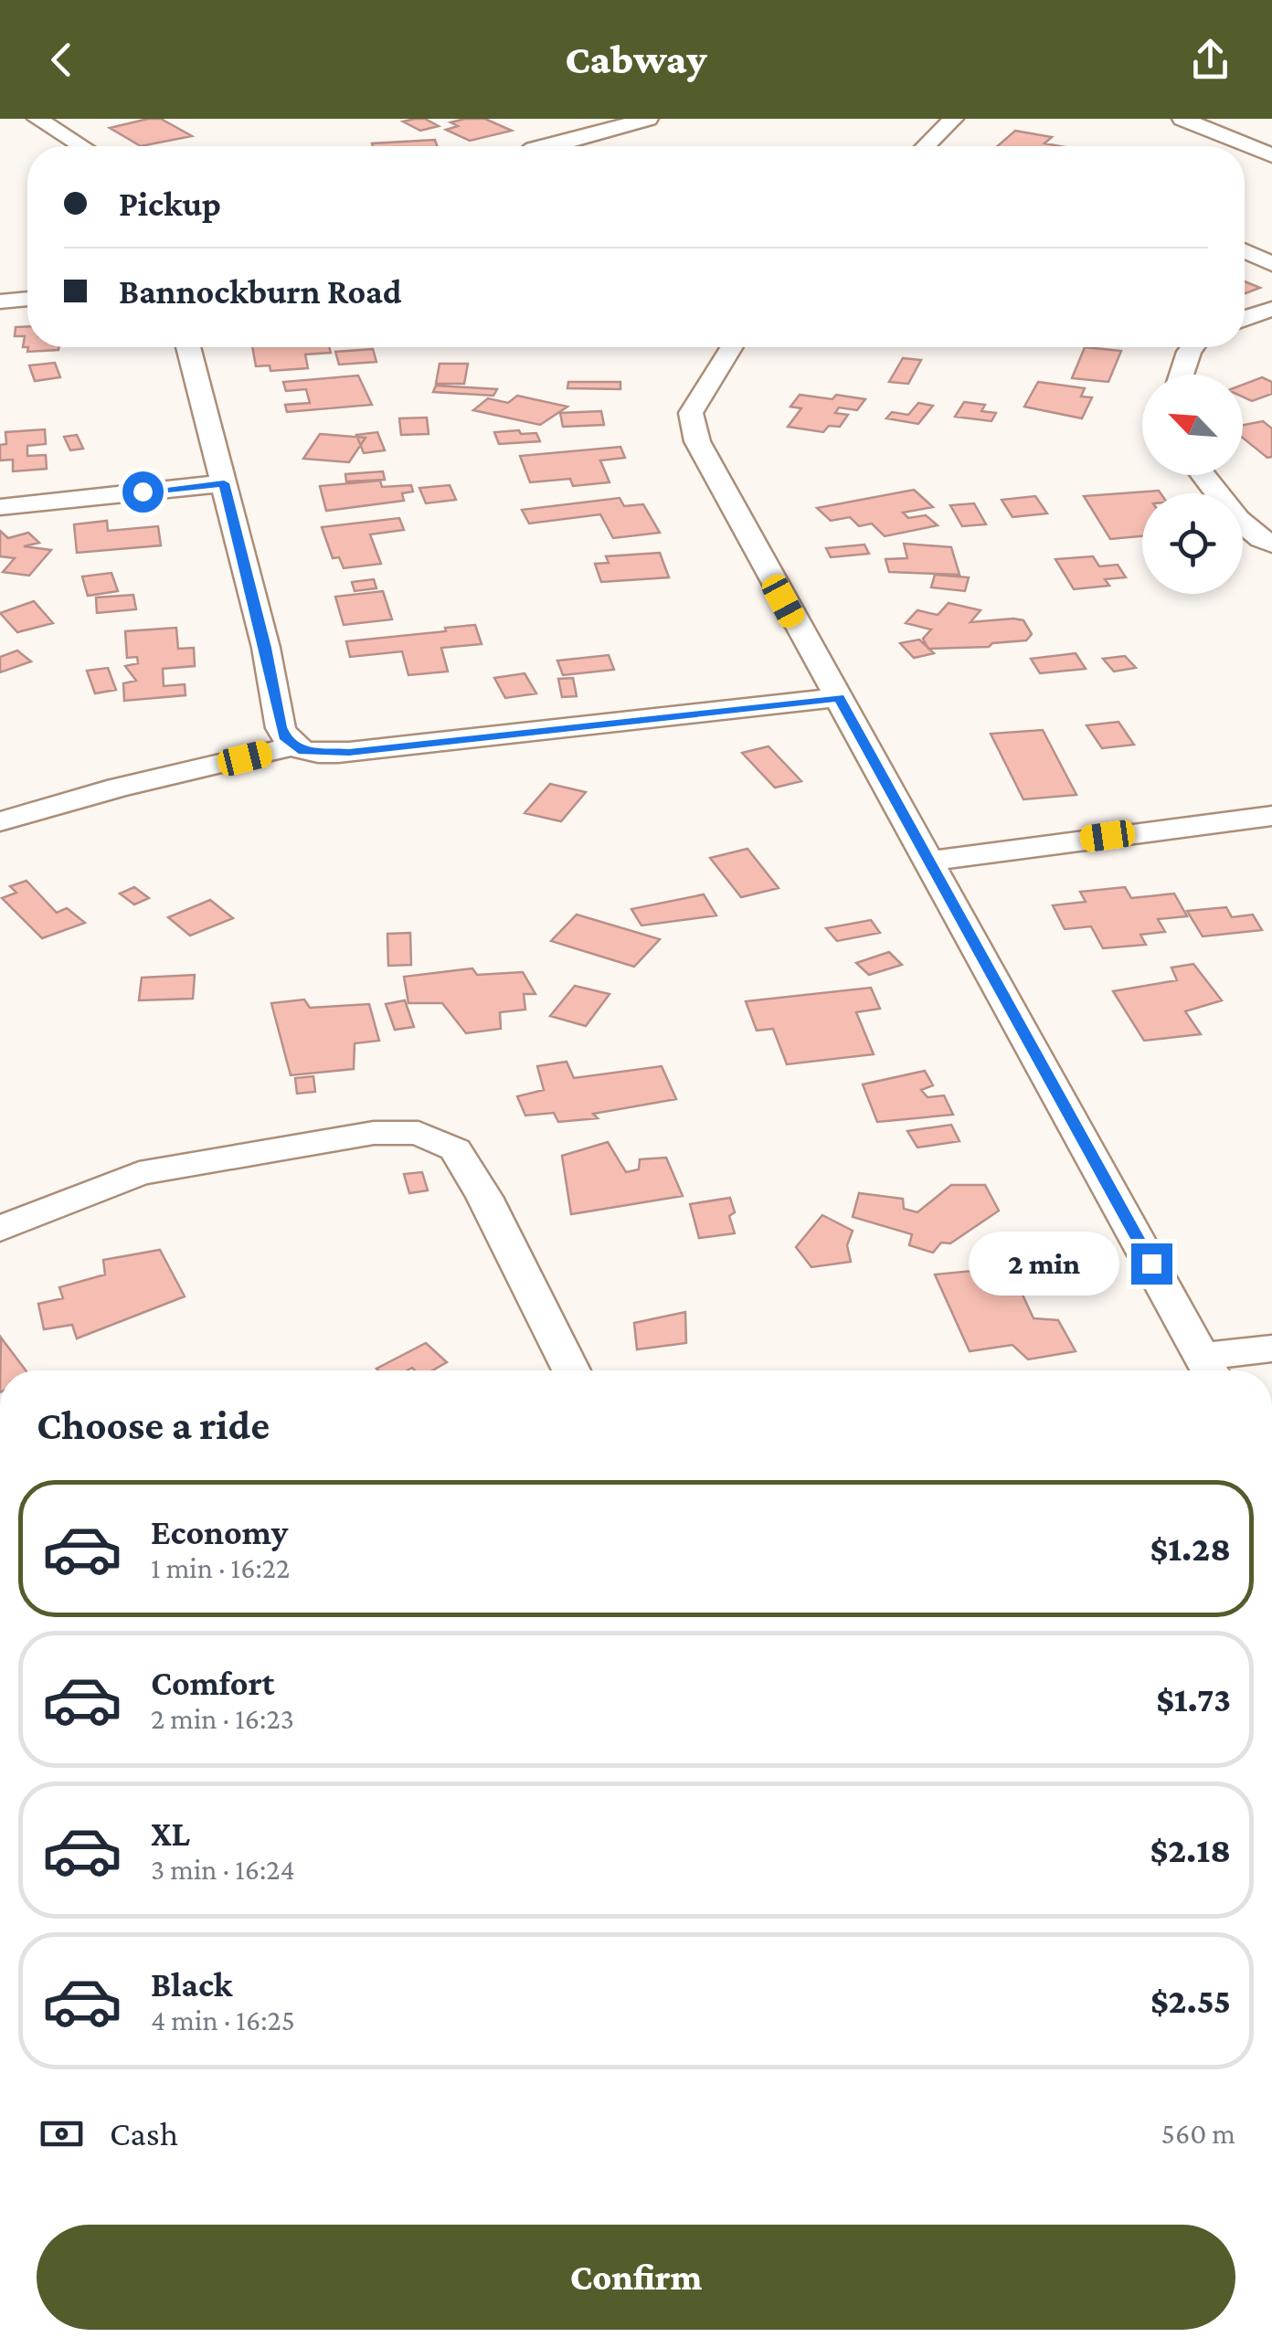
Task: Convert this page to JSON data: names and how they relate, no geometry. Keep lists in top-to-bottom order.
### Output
{
  "north": "top left",
  "page": {
    "header": "Cabway",
    "banner": ["Pickup", "Bannockburn Road"],
    "bubble": "2 min",
    "heading": "Choose a ride",
    "list": [
      {
        "name": "Economy",
        "note": "1 min · 16:22",
        "value": "$1.28"
      },
      {
        "name": "Comfort",
        "note": "2 min · 16:23",
        "value": "$1.73"
      },
      {
        "name": "XL",
        "note": "3 min · 16:24",
        "value": "$2.18"
      },
      {
        "name": "Black",
        "note": "4 min · 16:25",
        "value": "$2.55"
      }
    ],
    "pay": ["Cash", "560 m"],
    "buttons": "Confirm"
  }
}
